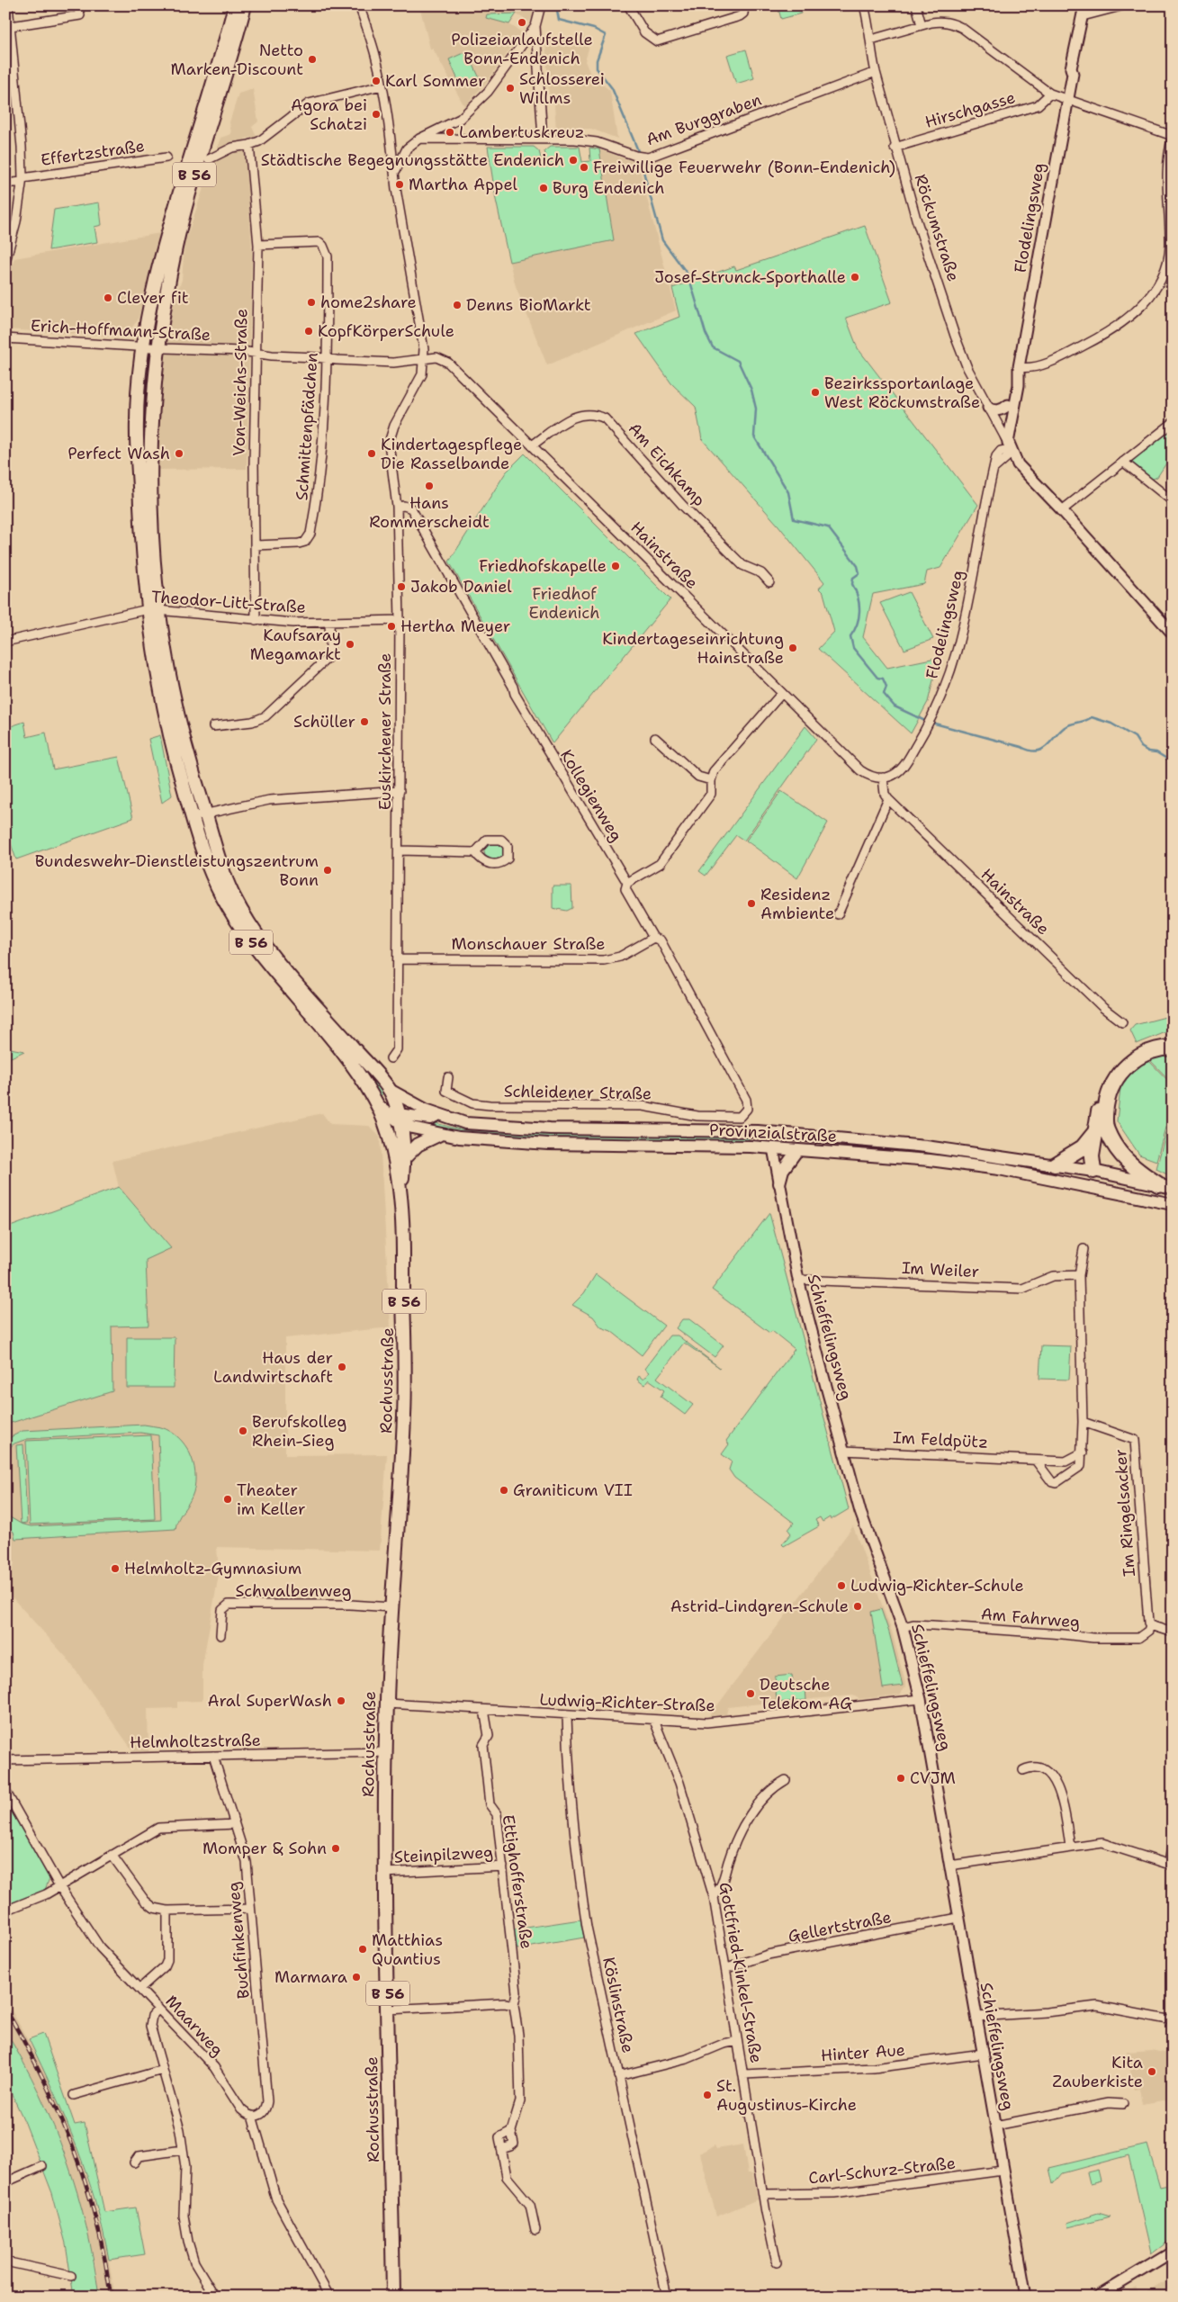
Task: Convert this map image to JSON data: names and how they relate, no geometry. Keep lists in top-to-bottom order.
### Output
{
  "streets": {
    "main road": ["B 56", "Provinzialstraße", "Rochusstraße"],
    "street": [
      "Hirschgasse",
      "Am Burggraben",
      "Effertzstraße",
      "Flodelingsweg",
      "Röckumstraße",
      "Erich-Hoffmann-Straße",
      "Von-Weichs-Straße",
      "Schmittenpfädchen",
      "Am Eichkamp",
      "Hainstraße",
      "Theodor-Litt-Straße",
      "Euskirchener Straße",
      "Kollegienweg",
      "Monschauer Straße",
      "Schleidener Straße",
      "Im Weiler",
      "Schieffelingsweg",
      "Im Feldpütz",
      "Im Ringelsacker",
      "Schwalbenweg",
      "Am Fahrweg",
      "Ludwig-Richter-Straße",
      "Helmholtzstraße",
      "Steinpilzweg",
      "Ettighofferstraße",
      "Gellertstraße",
      "Buchfinkenweg",
      "Gottfried-Kinkel-Straße",
      "Köslinstraße",
      "Maarweg",
      "Hinter Aue",
      "Carl-Schurz-Straße"
    ]
  },
  "crossings": [
    ["Hirschgasse", "Röckumstraße"],
    ["Am Burggraben", "Röckumstraße"],
    ["B 56", "Erich-Hoffmann-Straße"],
    ["B 56", "Theodor-Litt-Straße"],
    ["B 56", "Provinzialstraße"],
    ["B 56", "Rochusstraße"],
    ["Flodelingsweg", "Röckumstraße"],
    ["Flodelingsweg", "Hainstraße"],
    ["Erich-Hoffmann-Straße", "Von-Weichs-Straße"],
    ["Erich-Hoffmann-Straße", "Schmittenpfädchen"],
    ["Erich-Hoffmann-Straße", "Hainstraße"],
    ["Erich-Hoffmann-Straße", "Euskirchener Straße"],
    ["Von-Weichs-Straße", "Schmittenpfädchen"],
    ["Von-Weichs-Straße", "Theodor-Litt-Straße"],
    ["Am Eichkamp", "Hainstraße"],
    ["Hainstraße", "Euskirchener Straße"],
    ["Theodor-Litt-Straße", "Euskirchener Straße"],
    ["Euskirchener Straße", "Kollegienweg"],
    ["Euskirchener Straße", "Monschauer Straße"],
    ["Kollegienweg", "Monschauer Straße"],
    ["Kollegienweg", "Schleidener Straße"],
    ["Provinzialstraße", "Schieffelingsweg"],
    ["Provinzialstraße", "Rochusstraße"],
    ["Im Weiler", "Schieffelingsweg"],
    ["Schieffelingsweg", "Im Feldpütz"],
    ["Schieffelingsweg", "Am Fahrweg"],
    ["Schieffelingsweg", "Ludwig-Richter-Straße"],
    ["Schieffelingsweg", "Gellertstraße"],
    ["Schieffelingsweg", "Hinter Aue"],
    ["Schieffelingsweg", "Carl-Schurz-Straße"],
    ["Rochusstraße", "Schwalbenweg"],
    ["Rochusstraße", "Ludwig-Richter-Straße"],
    ["Rochusstraße", "Helmholtzstraße"],
    ["Rochusstraße", "Steinpilzweg"],
    ["Im Ringelsacker", "Am Fahrweg"],
    ["Ludwig-Richter-Straße", "Ettighofferstraße"],
    ["Ludwig-Richter-Straße", "Gottfried-Kinkel-Straße"],
    ["Ludwig-Richter-Straße", "Köslinstraße"],
    ["Helmholtzstraße", "Buchfinkenweg"],
    ["Steinpilzweg", "Ettighofferstraße"],
    ["Gellertstraße", "Gottfried-Kinkel-Straße"],
    ["Buchfinkenweg", "Maarweg"],
    ["Gottfried-Kinkel-Straße", "Hinter Aue"],
    ["Gottfried-Kinkel-Straße", "Carl-Schurz-Straße"]
  ],
  "parks": ["Friedhof Endenich"],
  "places": [
    "Polizeianlaufstelle Bonn-Endenich",
    "Netto Marken-Discount",
    "Karl Sommer",
    "Schlosserei Willms",
    "Agora bei Schatzi",
    "Lambertuskreuz",
    "Städtische Begegnungsstätte Endenich",
    "Freiwillige Feuerwehr (Bonn-Endenich)",
    "Martha Appel",
    "Burg Endenich",
    "Josef-Strunck-Sporthalle",
    "Clever fit",
    "home2share",
    "Denns BioMarkt",
    "KopfKörperSchule",
    "Bezirkssportanlage West Röckumstraße",
    "Perfect Wash",
    "Kindertagespflege Die Rasselbande",
    "Hans Rommerscheidt",
    "Friedhofskapelle",
    "Jakob Daniel",
    "Hertha Meyer",
    "Kaufsaray Megamarkt",
    "Kindertageseinrichtung Hainstraße",
    "Schüller",
    "Bundeswehr-Dienstleistungszentrum Bonn",
    "Residenz Ambiente",
    "Haus der Landwirtschaft",
    "Berufskolleg Rhein-Sieg",
    "Graniticum VII",
    "Theater im Keller",
    "Helmholtz-Gymnasium",
    "Ludwig-Richter-Schule",
    "Astrid-Lindgren-Schule",
    "Deutsche Telekom AG",
    "Aral SuperWash",
    "CVJM",
    "Momper & Sohn",
    "Matthias Quantius",
    "Marmara",
    "Kita Zauberkiste",
    "St. Augustinus-Kirche"
  ]
}
